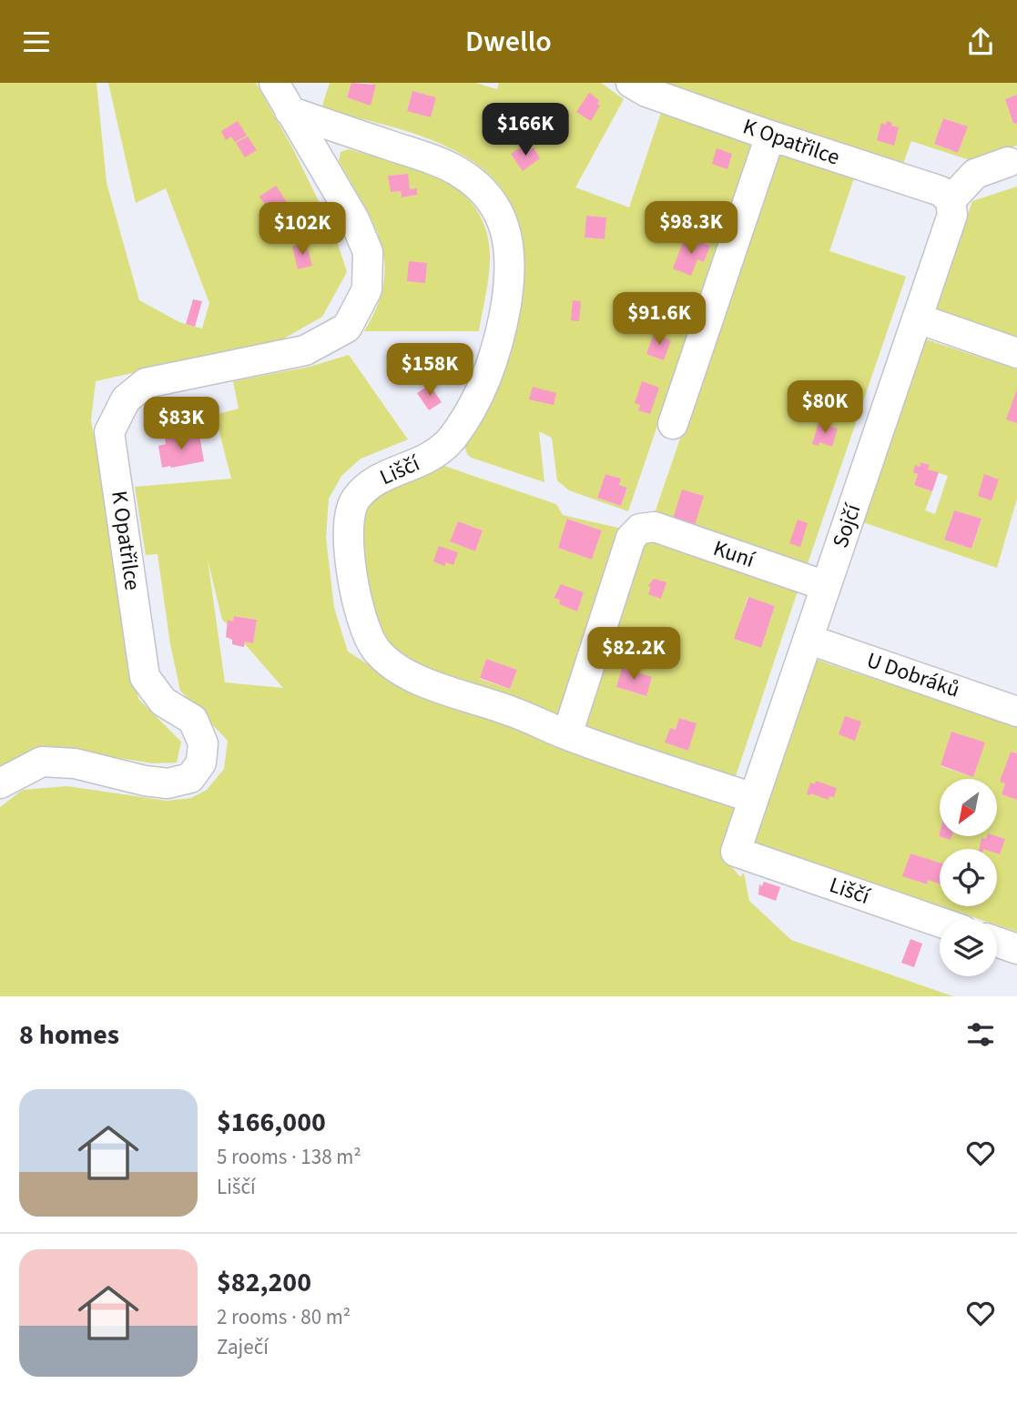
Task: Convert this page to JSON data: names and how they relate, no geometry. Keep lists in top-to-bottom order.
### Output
{
  "streets": {
    "street": [
      "K Opatřilce",
      "Liščí",
      "Sojčí",
      "Kuní",
      "U Dobráků"
    ]
  },
  "crossings": [
    ["K Opatřilce", "Liščí"],
    ["K Opatřilce", "Sojčí"],
    ["Liščí", "Sojčí"],
    ["Liščí", "Kuní"],
    ["Sojčí", "Kuní"],
    ["Sojčí", "U Dobráků"]
  ],
  "north": "bottom left",
  "page": {
    "header": "Dwello",
    "price": [
      "$166K",
      "$98.3K",
      "$102K",
      "$91.6K",
      "$158K",
      "$80K",
      "$83K",
      "$82.2K"
    ],
    "heading": "8 homes",
    "list": [
      {
        "name": "$166,000",
        "note": "5 rooms · 138 m² · Liščí"
      },
      {
        "name": "$82,200",
        "note": "2 rooms · 80 m² · Zaječí"
      }
    ]
  }
}
